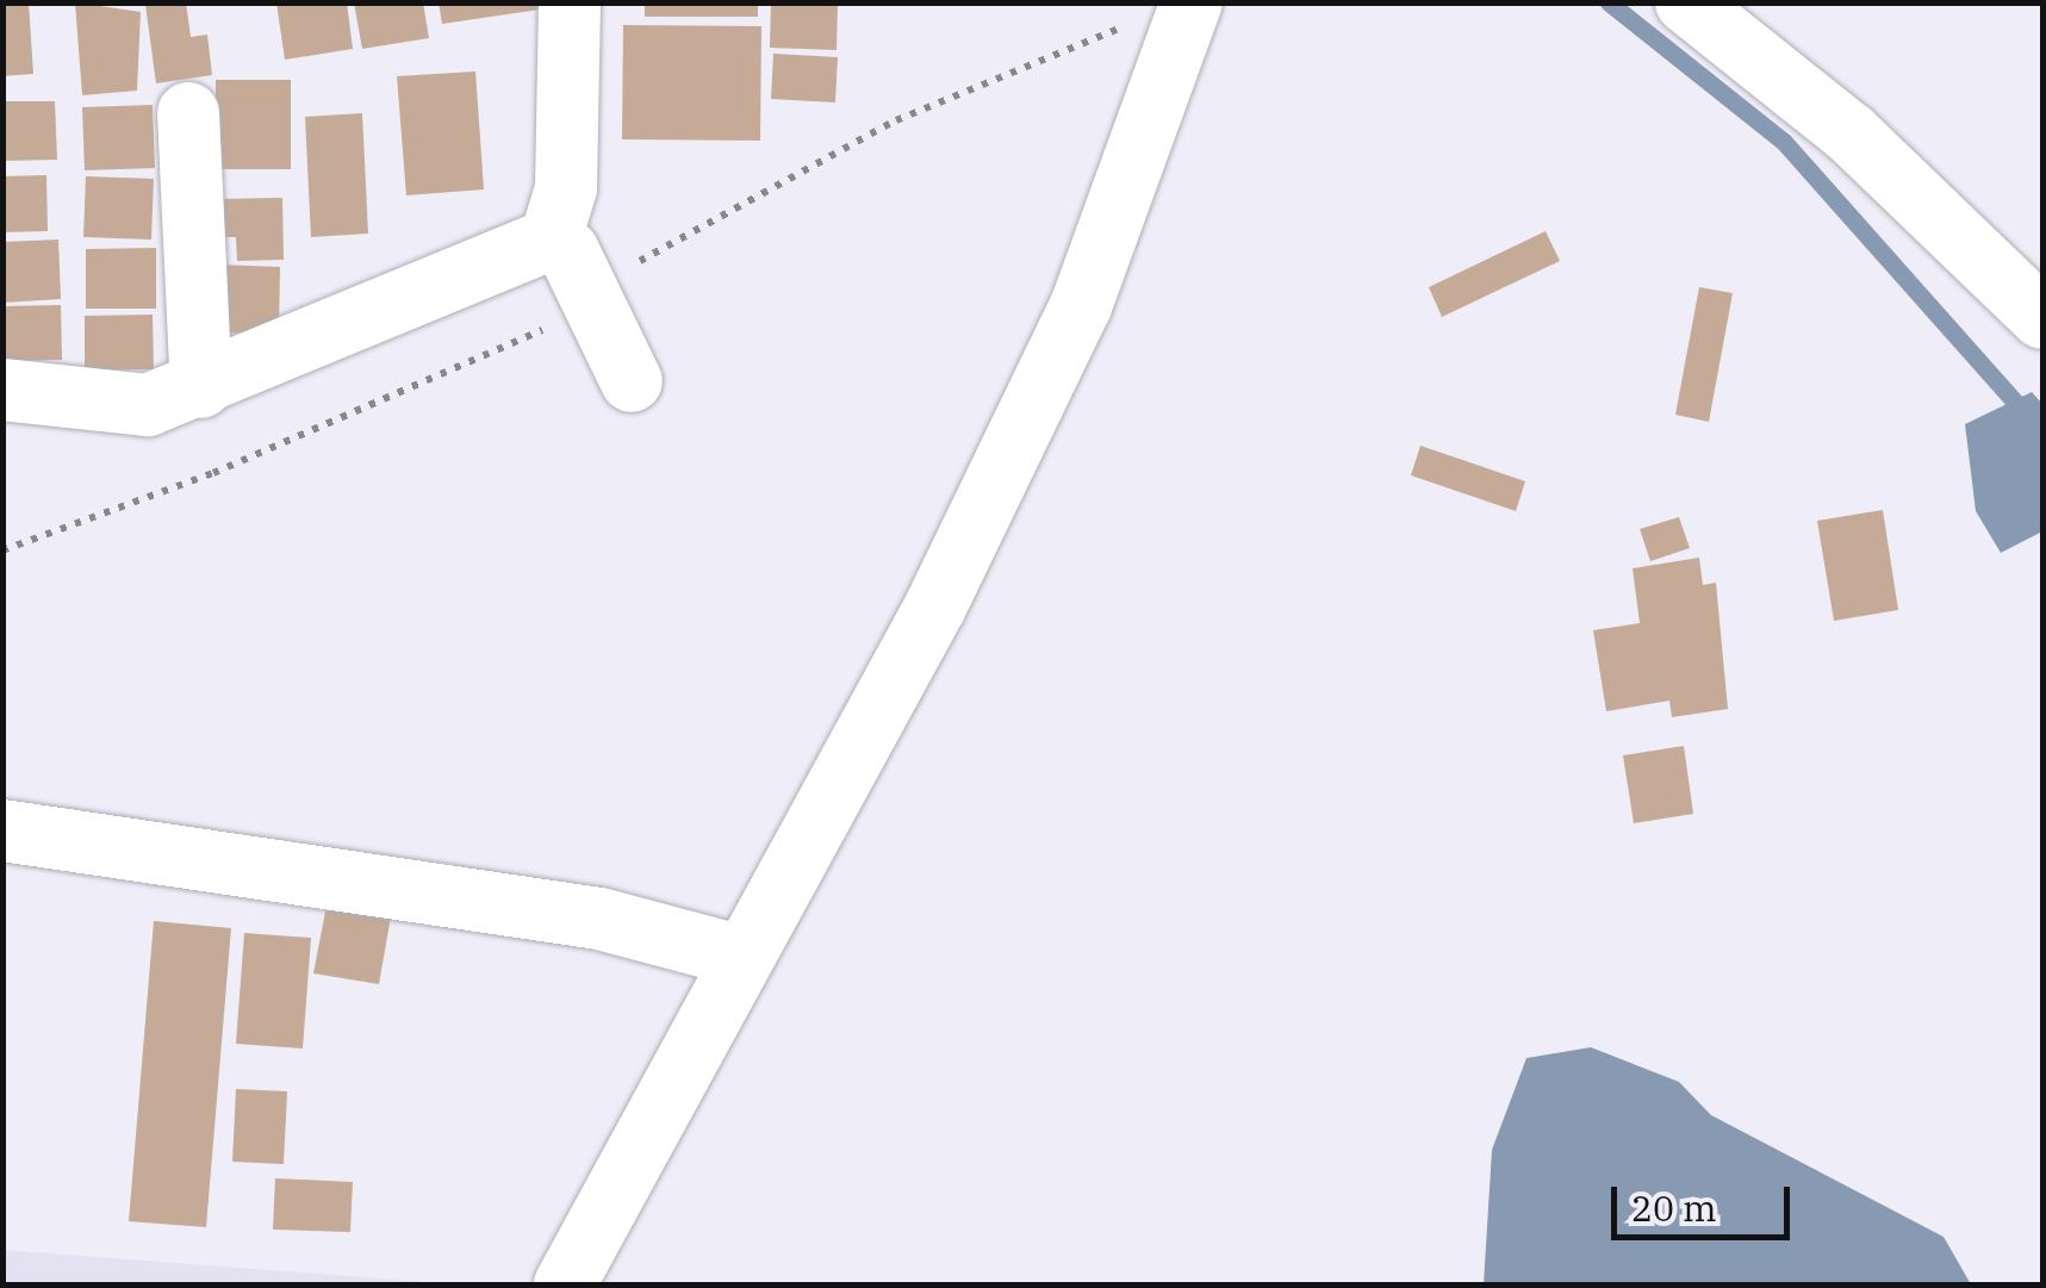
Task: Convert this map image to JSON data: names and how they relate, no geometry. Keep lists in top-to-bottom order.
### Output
{
  "scale_bar": "20 m"
}
